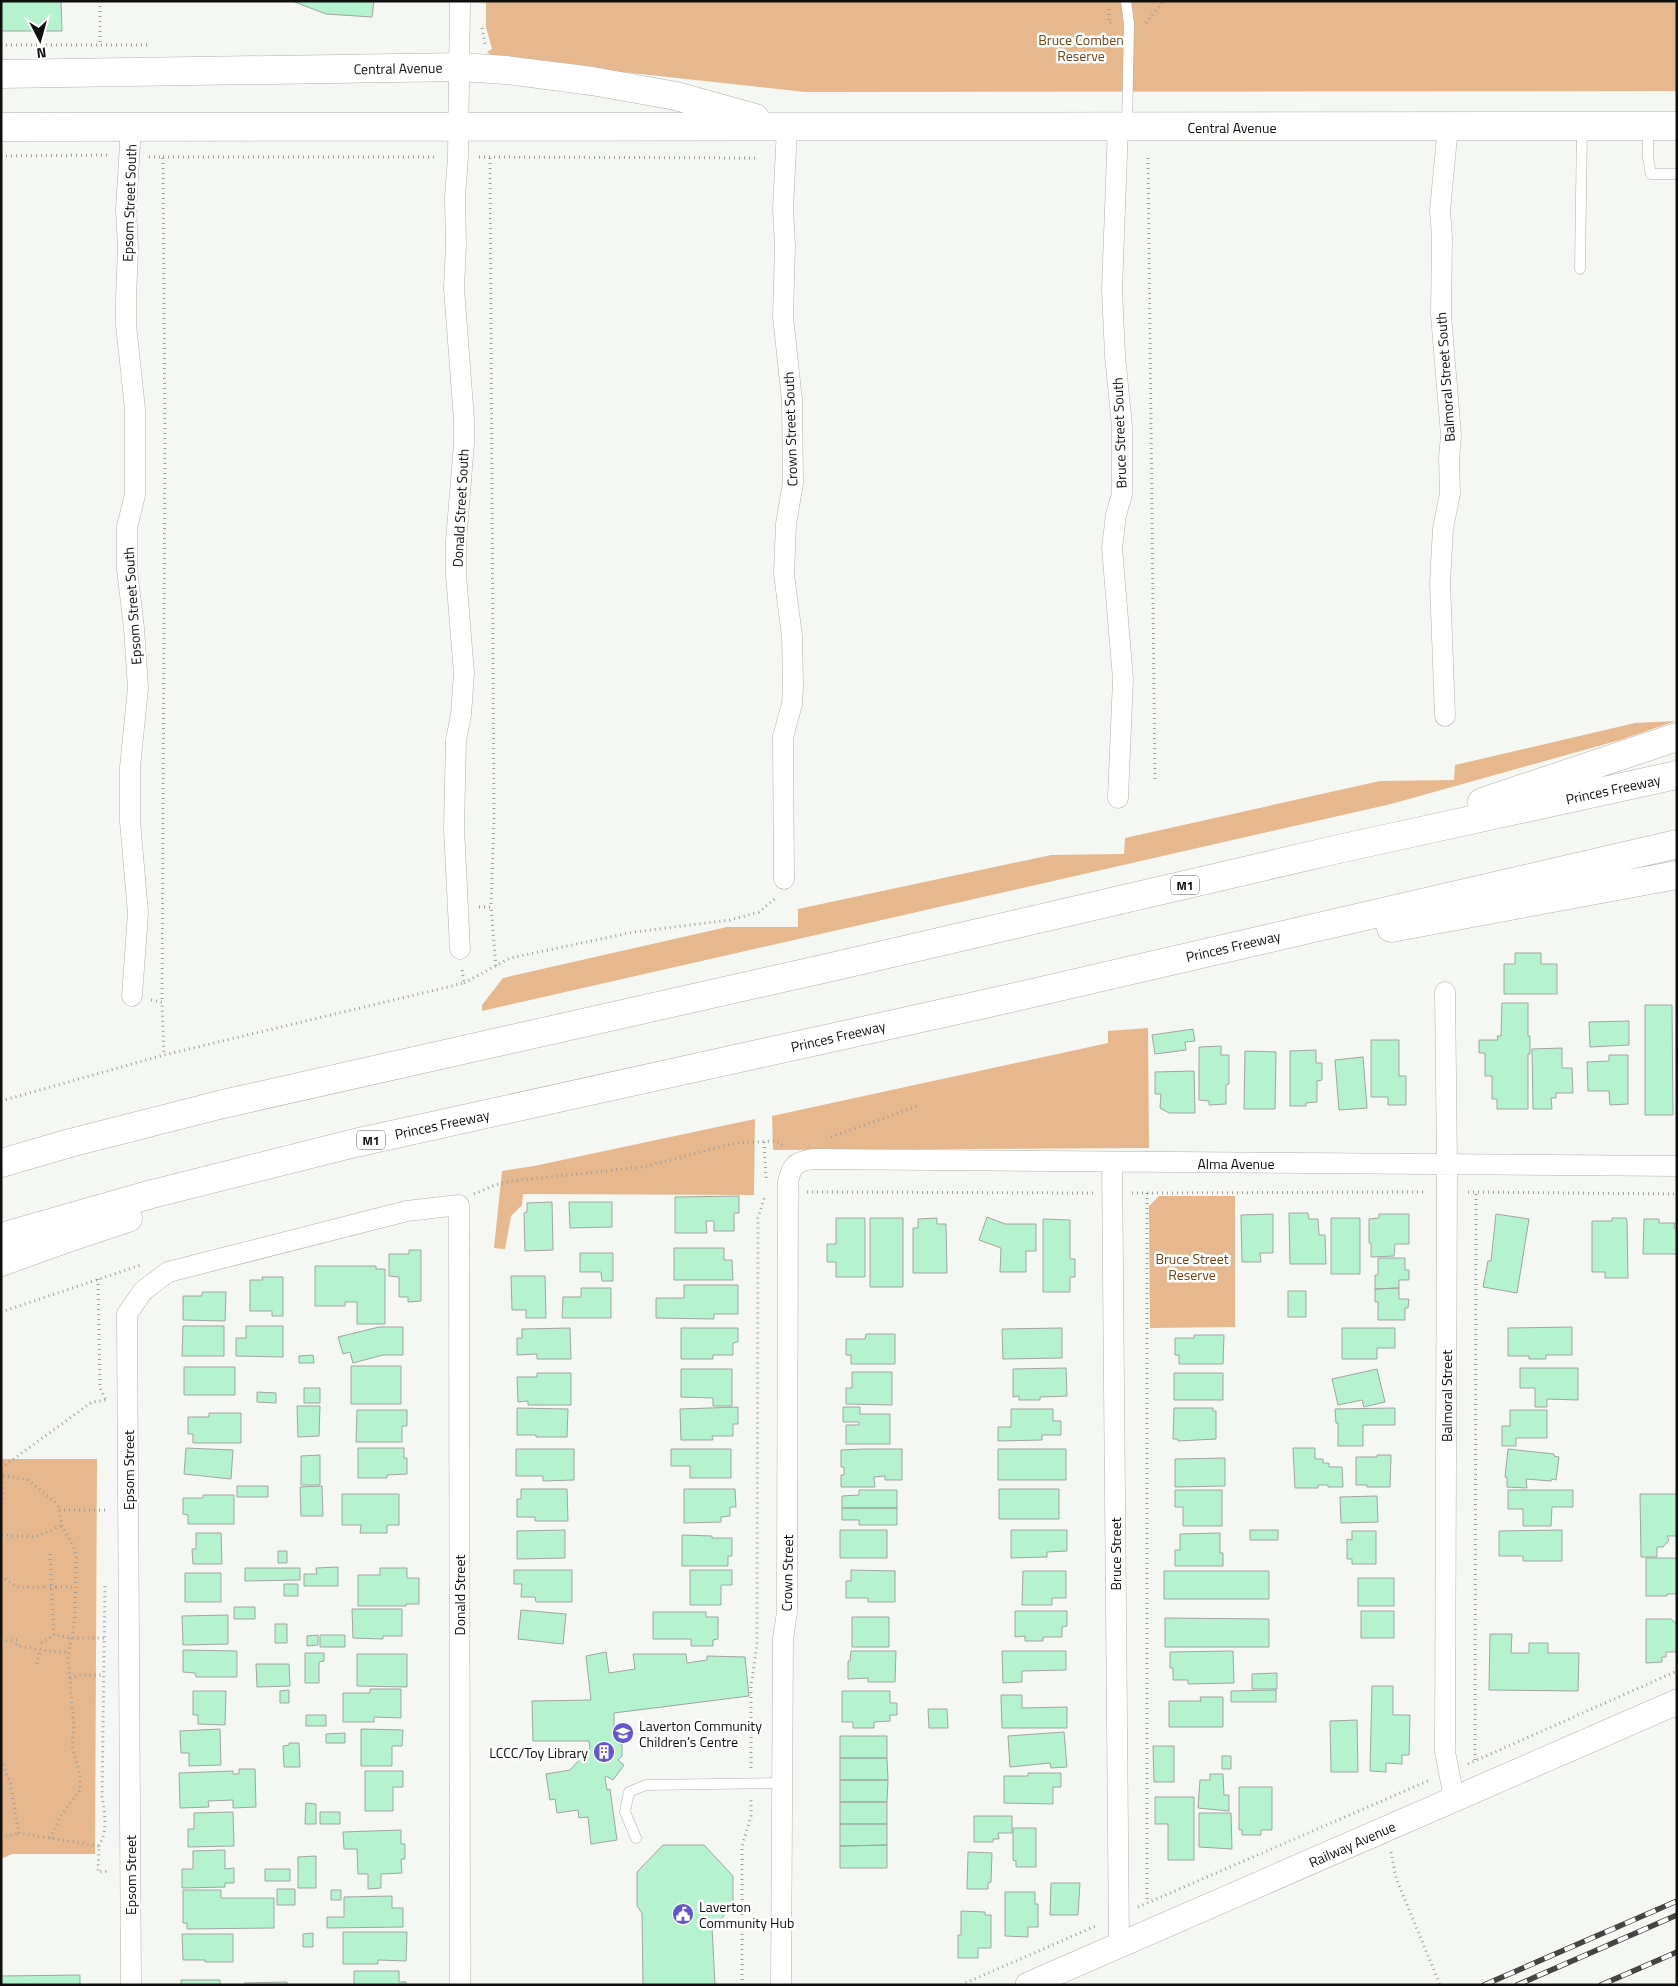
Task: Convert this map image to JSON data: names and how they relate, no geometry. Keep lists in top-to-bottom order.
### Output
{
  "streets": {
    "main road": ["Central Avenue", "Princes Freeway", "M1"],
    "street": [
      "Epsom Street South",
      "Balmoral Street South",
      "Crown Street South",
      "Bruce Street South",
      "Donald Street South",
      "Alma Avenue",
      "Balmoral Street",
      "Epsom Street",
      "Bruce Street",
      "Crown Street",
      "Donald Street",
      "Railway Avenue"
    ]
  },
  "crossings": [
    ["Central Avenue", "Epsom Street South"],
    ["Central Avenue", "Balmoral Street South"],
    ["Central Avenue", "Crown Street South"],
    ["Central Avenue", "Bruce Street South"],
    ["Central Avenue", "Donald Street South"],
    ["Alma Avenue", "Balmoral Street"],
    ["Alma Avenue", "Bruce Street"],
    ["Alma Avenue", "Crown Street"],
    ["Balmoral Street", "Railway Avenue"],
    ["Epsom Street", "Donald Street"],
    ["Bruce Street", "Railway Avenue"]
  ],
  "parks": ["Bruce Comben Reserve", "Bruce Street Reserve"],
  "places": {
    "school or university": ["Laverton Community Children’s Centre"],
    "building": ["LCCC/Toy Library"],
    "public building": ["Laverton Community Hub"]
  },
  "north": "bottom"
}
